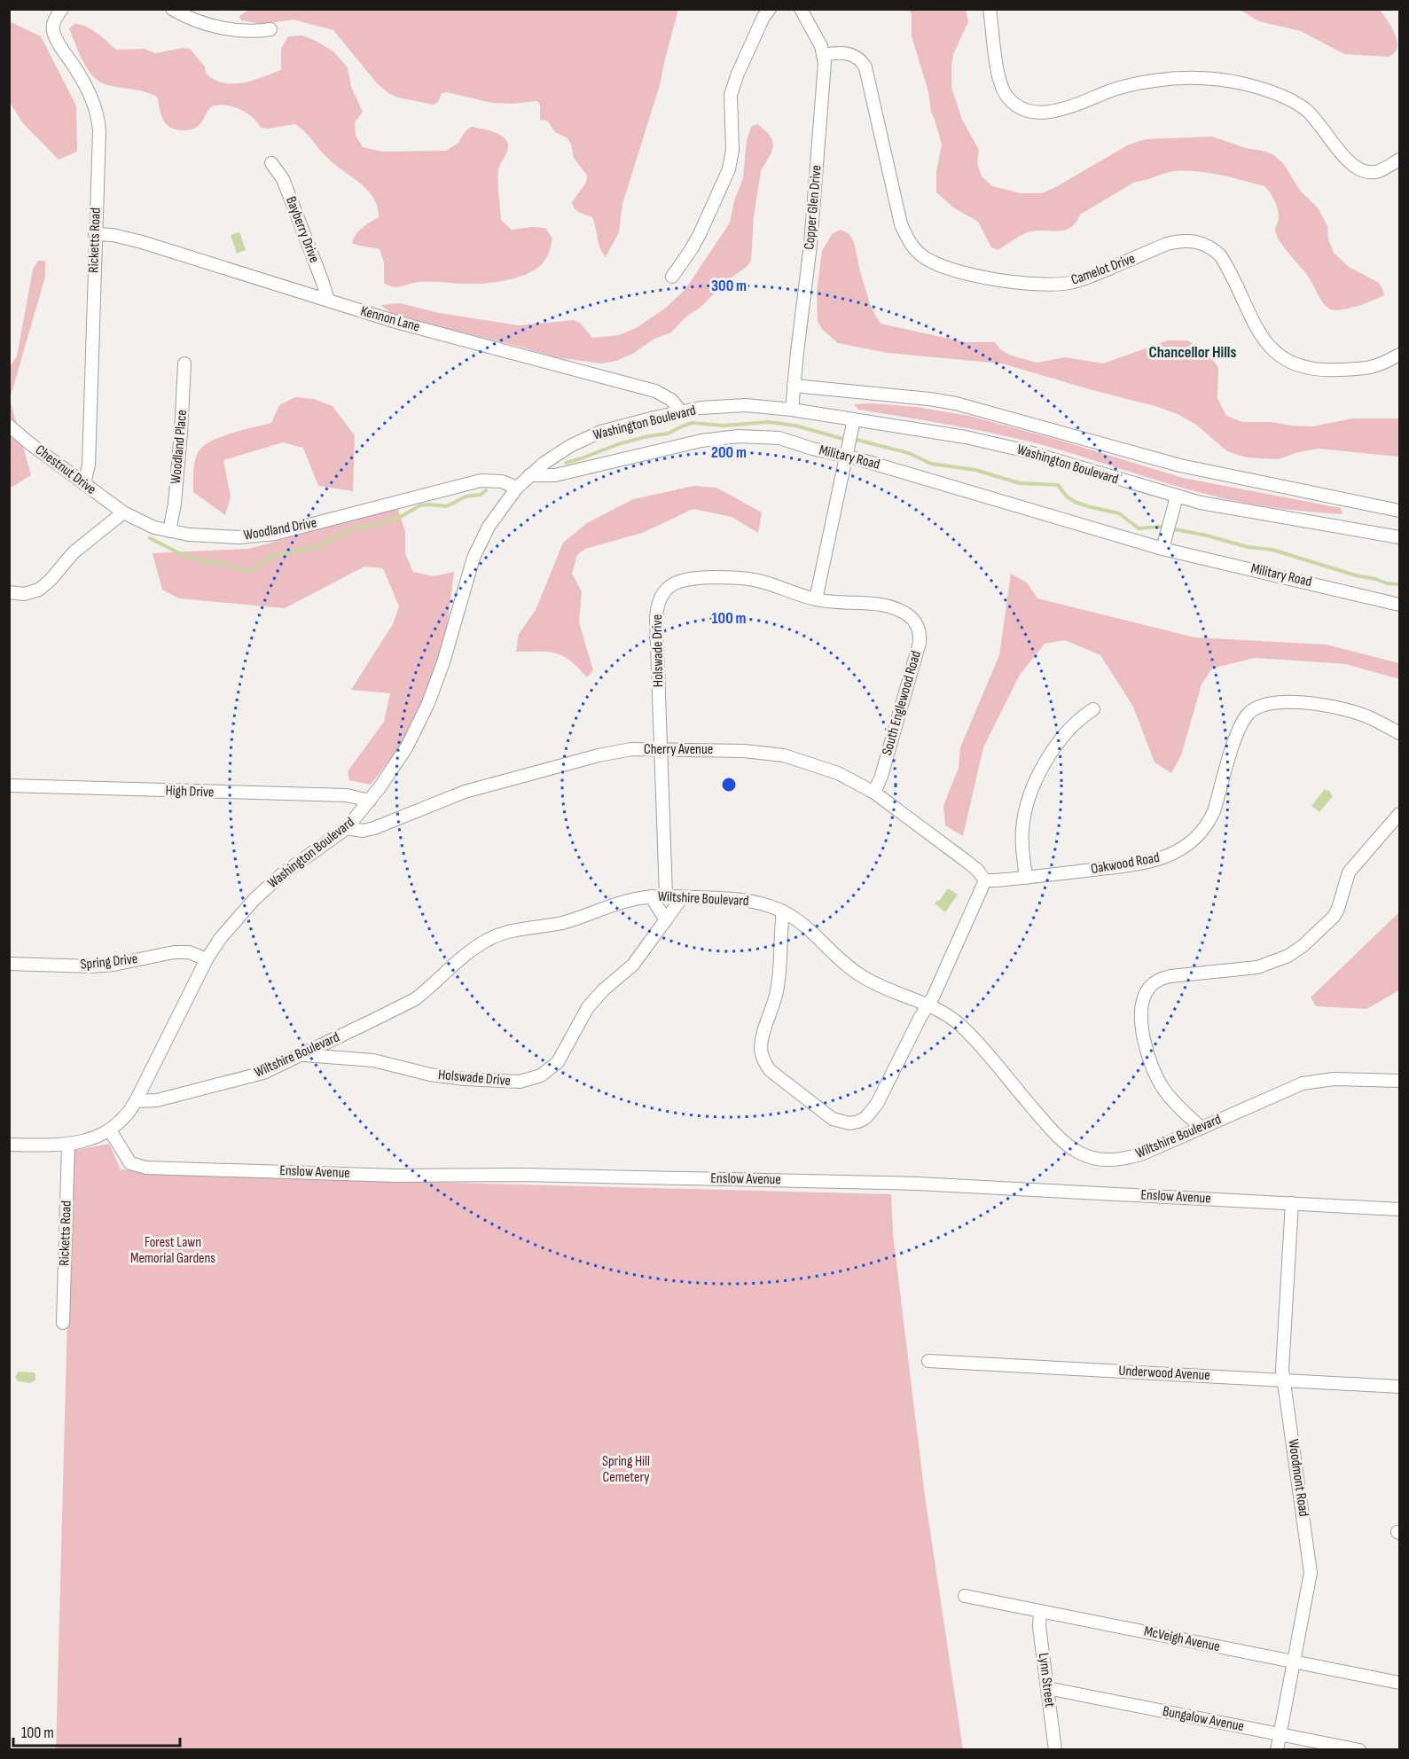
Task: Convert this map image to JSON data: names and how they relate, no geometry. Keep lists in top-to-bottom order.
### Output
{
  "streets": {
    "street": [
      "Copper Glen Drive",
      "Bayberry Drive",
      "Ricketts Road",
      "Camelot Drive",
      "Kennon Lane",
      "Washington Boulevard",
      "Woodland Place",
      "Military Road",
      "Chestnut Drive",
      "Woodland Drive",
      "Holswade Drive",
      "South Englewood Road",
      "Cherry Avenue",
      "High Drive",
      "Oakwood Road",
      "Wiltshire Boulevard",
      "Spring Drive",
      "Enslow Avenue",
      "Underwood Avenue",
      "Woodmont Road",
      "McVeigh Avenue",
      "Lynn Street",
      "Bungalow Avenue"
    ]
  },
  "crossings": [
    ["Copper Glen Drive", "Camelot Drive"],
    ["Copper Glen Drive", "Washington Boulevard"],
    ["Bayberry Drive", "Kennon Lane"],
    ["Ricketts Road", "Kennon Lane"],
    ["Ricketts Road", "Washington Boulevard"],
    ["Ricketts Road", "Chestnut Drive"],
    ["Kennon Lane", "Washington Boulevard"],
    ["Washington Boulevard", "Military Road"],
    ["Washington Boulevard", "Woodland Drive"],
    ["Washington Boulevard", "Cherry Avenue"],
    ["Washington Boulevard", "High Drive"],
    ["Washington Boulevard", "Wiltshire Boulevard"],
    ["Washington Boulevard", "Spring Drive"],
    ["Washington Boulevard", "Enslow Avenue"],
    ["Woodland Place", "Woodland Drive"],
    ["Chestnut Drive", "Woodland Drive"],
    ["Holswade Drive", "South Englewood Road"],
    ["Holswade Drive", "Cherry Avenue"],
    ["Holswade Drive", "Wiltshire Boulevard"],
    ["South Englewood Road", "Cherry Avenue"],
    ["Cherry Avenue", "Oakwood Road"],
    ["Enslow Avenue", "Woodmont Road"],
    ["Underwood Avenue", "Woodmont Road"],
    ["Woodmont Road", "McVeigh Avenue"],
    ["Woodmont Road", "Bungalow Avenue"],
    ["McVeigh Avenue", "Lynn Street"],
    ["Lynn Street", "Bungalow Avenue"]
  ],
  "districts": ["Chancellor Hills"],
  "parks": ["Forest Lawn Memorial Gardens", "Spring Hill Cemetery"],
  "scale_bar": "100 m",
  "rings": ["300 m", "200 m", "100 m"]
}
